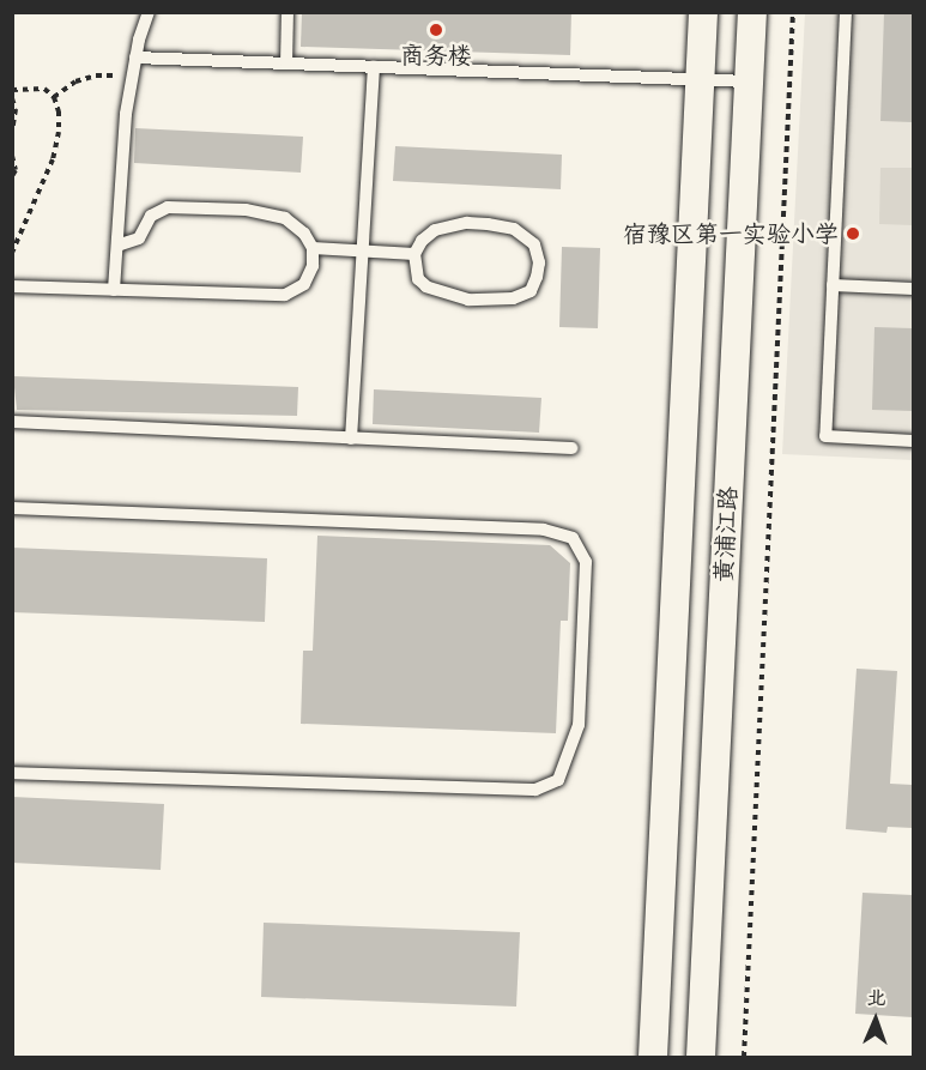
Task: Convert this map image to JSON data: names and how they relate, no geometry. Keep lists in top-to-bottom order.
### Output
{
  "streets": {
    "street": ["黄浦江路"]
  },
  "places": ["商务楼", "宿豫区第一实验小学"],
  "north": "top"
}
